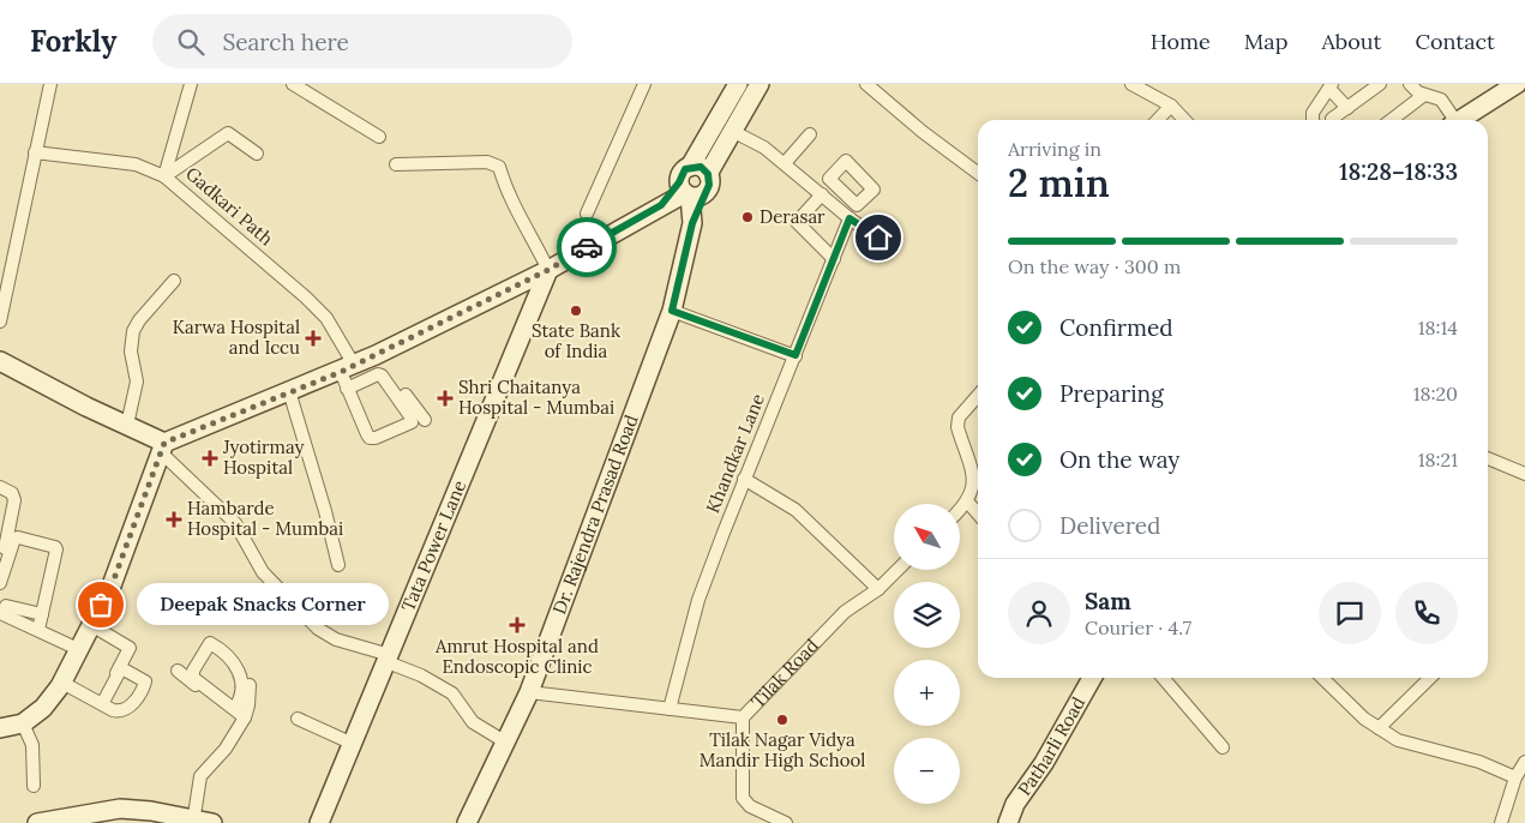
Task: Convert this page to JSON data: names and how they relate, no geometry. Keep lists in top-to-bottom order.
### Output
{
  "streets": {
    "street": [
      "Gadkari Path",
      "Khandkar Lane",
      "Dr. Rajendra Prasad Road",
      "Tata Power Lane",
      "Tilak Road",
      "Patharli Road"
    ]
  },
  "crossings": [
    ["Khandkar Lane", "Tilak Road"],
    ["Dr. Rajendra Prasad Road", "Tilak Road"]
  ],
  "places": {
    "other": [
      "Derasar",
      "State Bank of India",
      "Deepak Snacks Corner",
      "Tilak Nagar Vidya Mandir High School"
    ],
    "health": [
      "Karwa Hospital and Iccu",
      "Shri Chaitanya Hospital - Mumbai",
      "Jyotirmay Hospital",
      "Hambarde Hospital - Mumbai",
      "Amrut Hospital and Endoscopic Clinic"
    ]
  },
  "north": "top left",
  "page": {
    "header": "Forkly",
    "search": "Search here",
    "nav": [
      "Home",
      "Map",
      "About",
      "Contact"
    ],
    "heading": ["2 min", "Arriving in", "18:28–18:33"],
    "panel": ["Sam", "Courier · 4.7"],
    "bar": "On the way · 300 m",
    "list": [
      ["Confirmed", "18:14"],
      ["Preparing", "18:20"],
      ["On the way", "18:21"],
      "Delivered"
    ],
    "map_buttons": ["+", "−"],
    "bubble": "Deepak Snacks Corner"
  }
}
